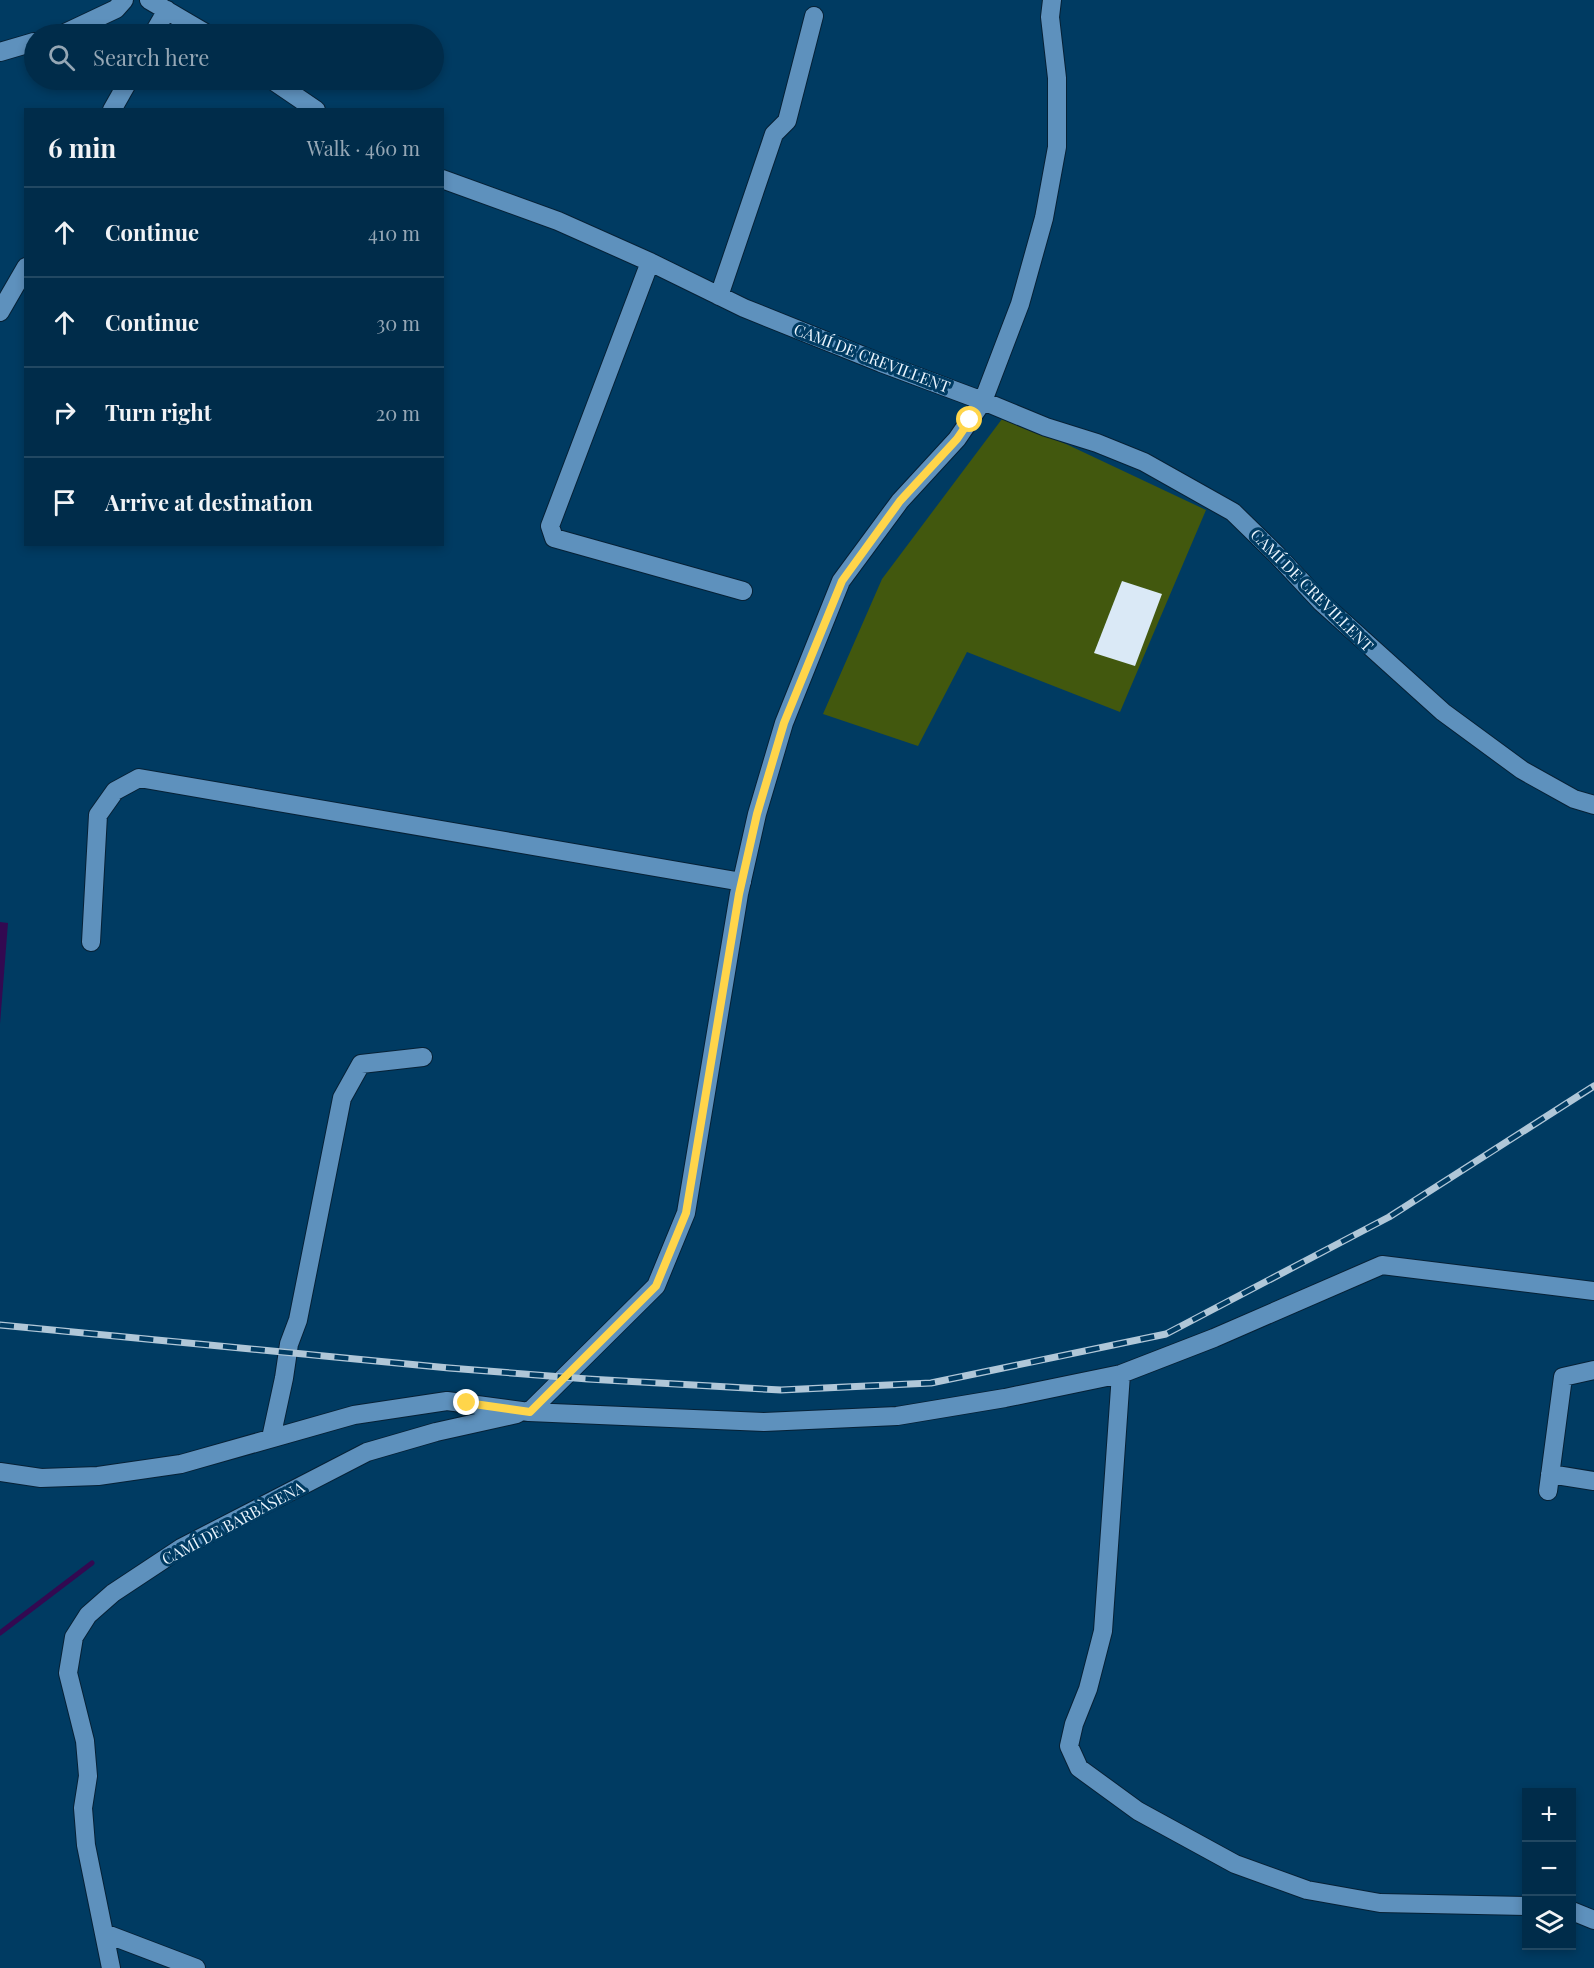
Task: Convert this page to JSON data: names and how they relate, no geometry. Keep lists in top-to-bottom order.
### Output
{
  "streets": {
    "street": ["CAMÍ DE CREVILLENT", "CAMÍ DE BARBÀSENA"]
  },
  "page": {
    "search": "Search here",
    "heading": ["6 min", "Walk · 460 m"],
    "list": [
      ["Continue", "410 m"],
      ["Continue", "30 m"],
      ["Turn right", "20 m"],
      "Arrive at destination"
    ],
    "map_buttons": ["+", "−"]
  }
}
